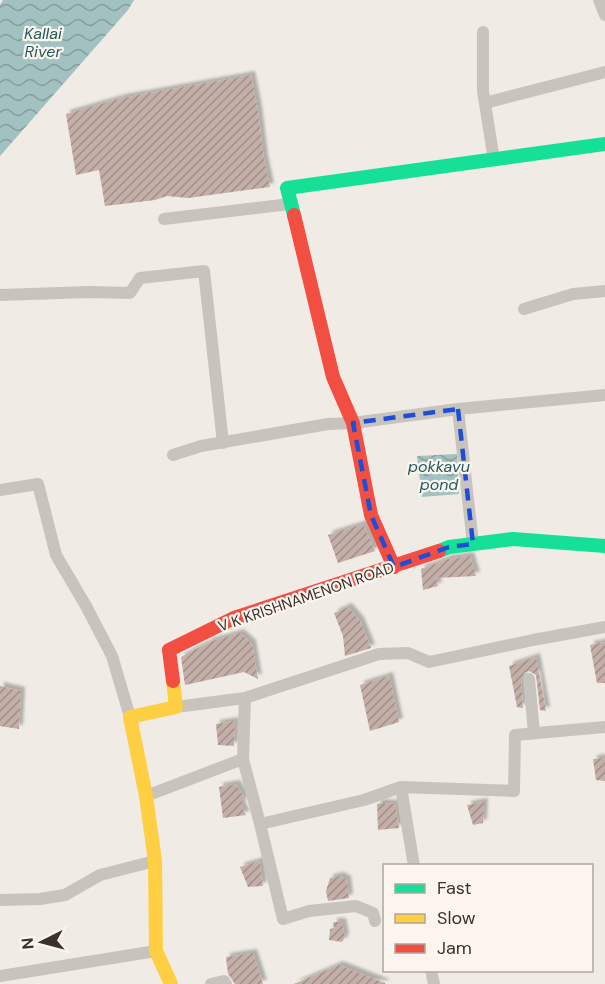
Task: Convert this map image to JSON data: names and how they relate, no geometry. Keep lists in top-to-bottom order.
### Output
{
  "streets": {
    "street": ["V K KRISHNAMENON ROAD"]
  },
  "water": ["Kallai River", "pokkavu pond"],
  "legend": ["Fast", "Slow", "Jam"],
  "north": "left"
}
